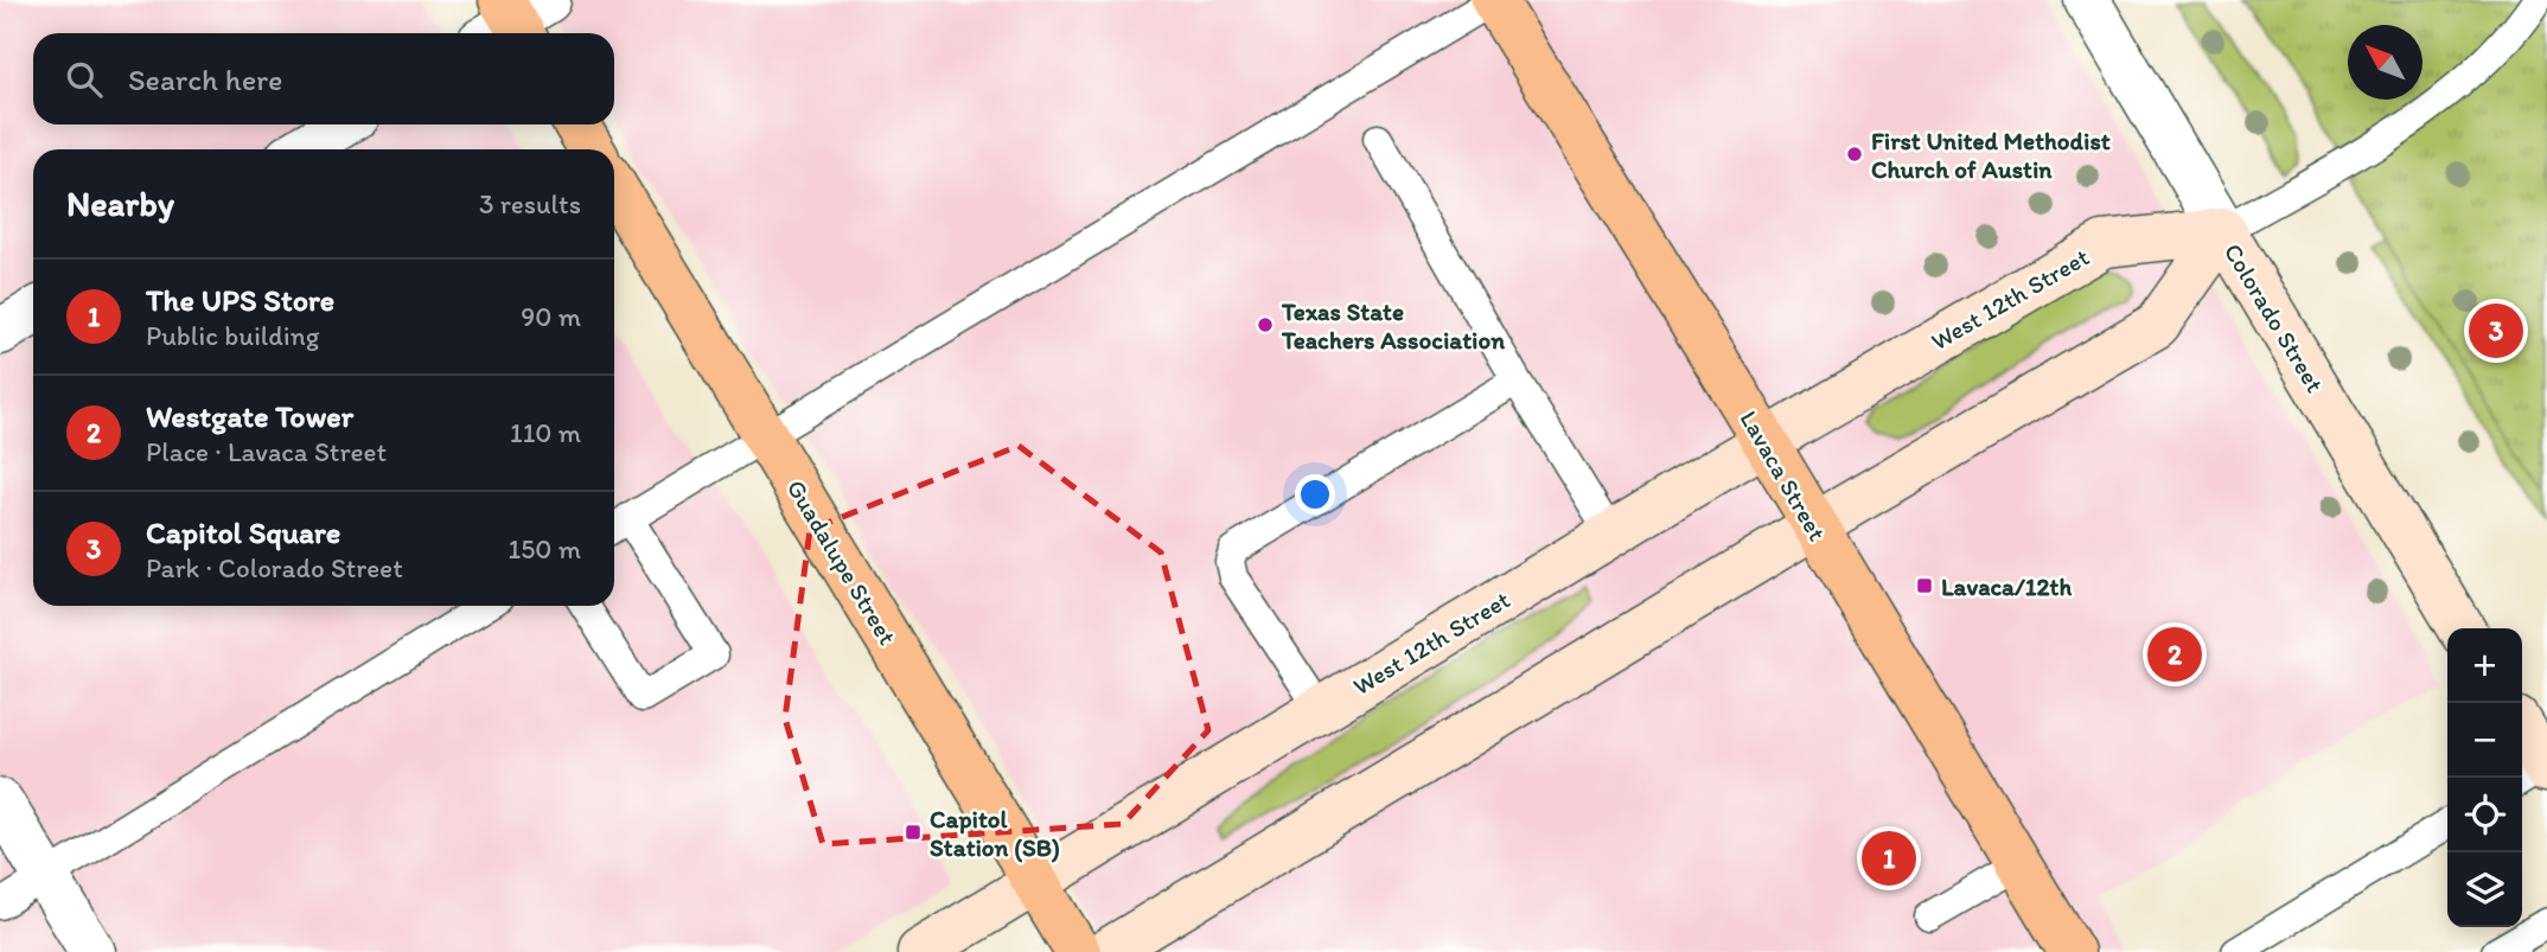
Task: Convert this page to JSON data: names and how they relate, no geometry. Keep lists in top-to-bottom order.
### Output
{
  "streets": {
    "main road": [
      "West 12th Street",
      "Colorado Street",
      "Lavaca Street",
      "Guadalupe Street"
    ]
  },
  "crossings": [
    ["West 12th Street", "Colorado Street"],
    ["West 12th Street", "Lavaca Street"],
    ["West 12th Street", "Guadalupe Street"]
  ],
  "places": {
    "other": ["First United Methodist Church of Austin", "Texas State Teachers Association"],
    "transit": ["Lavaca/12th", "Capitol Station (SB)"]
  },
  "north": "top left",
  "page": {
    "search": "Search here",
    "heading": ["Nearby", "3 results"],
    "list": [
      {
        "mark": "1",
        "name": "The UPS Store",
        "note": "Public building",
        "value": "90 m"
      },
      {
        "mark": "2",
        "name": "Westgate Tower",
        "note": "Place · Lavaca Street",
        "value": "110 m"
      },
      {
        "mark": "3",
        "name": "Capitol Square",
        "note": "Park · Colorado Street",
        "value": "150 m"
      }
    ],
    "pins": ["3", "2", "1"],
    "map_buttons": ["+", "−"]
  }
}
